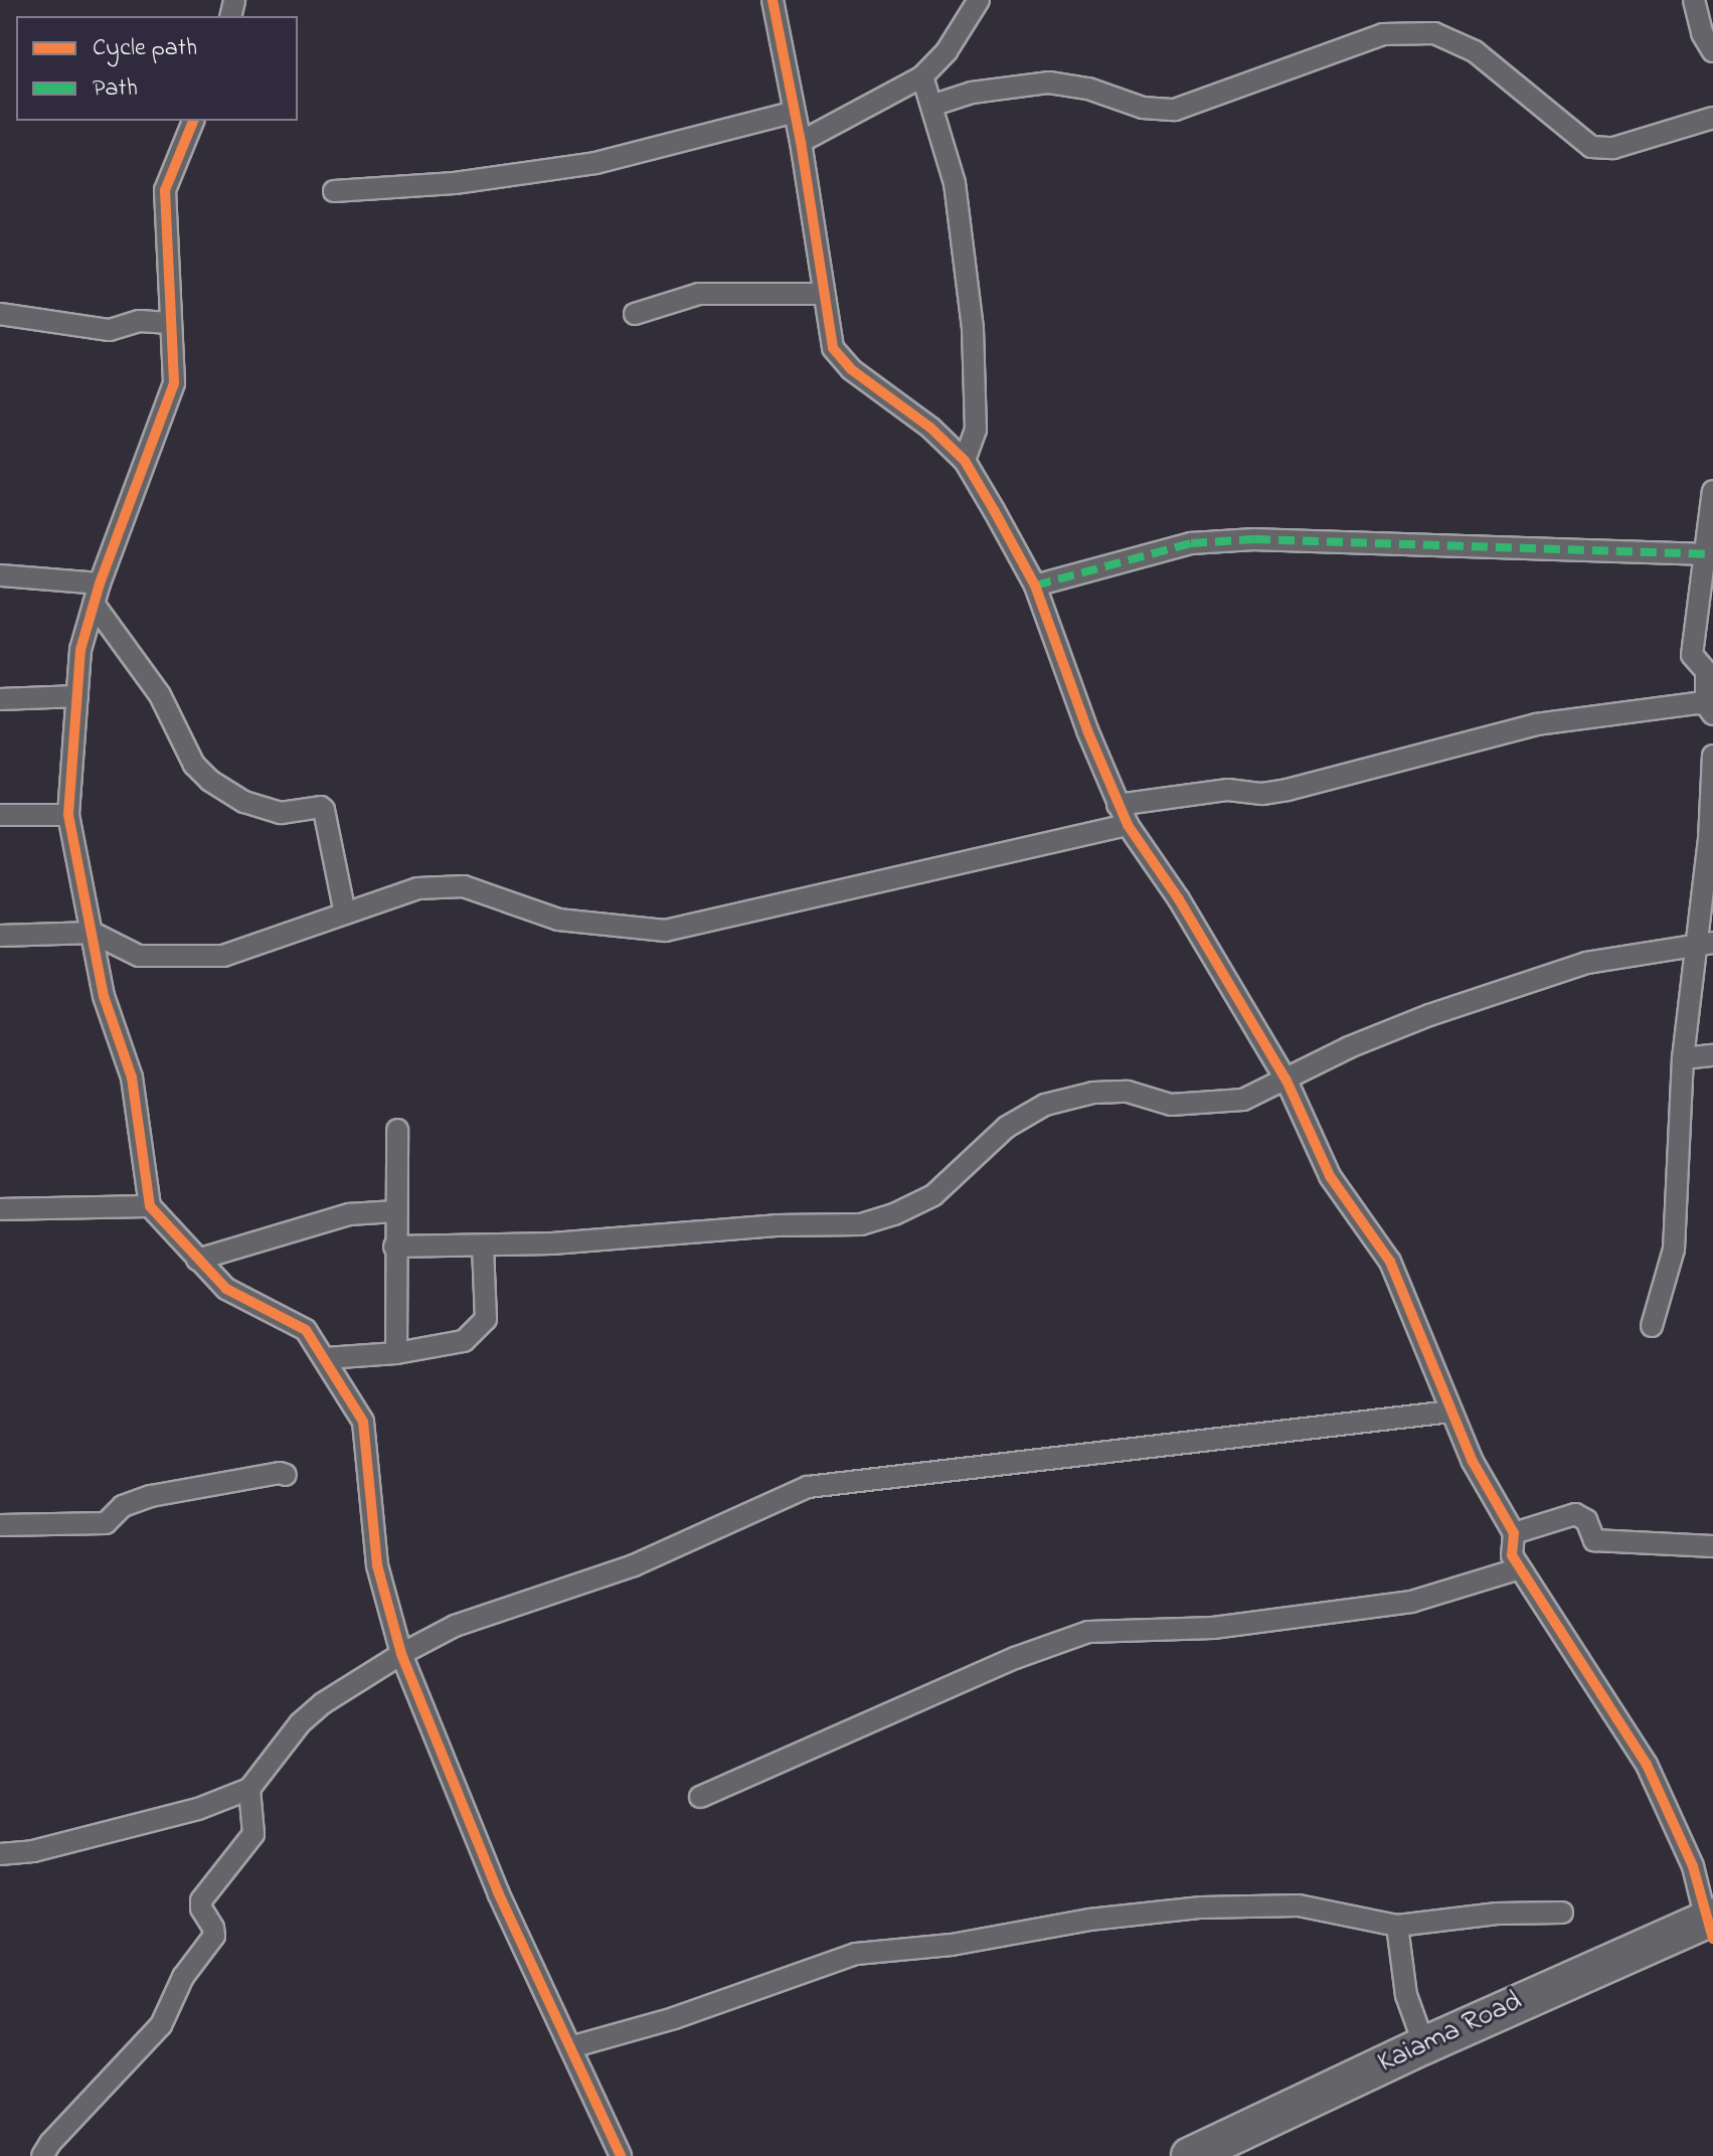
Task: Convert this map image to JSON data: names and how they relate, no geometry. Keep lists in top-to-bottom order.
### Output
{
  "streets": {
    "highway": ["Kaiama Road"]
  },
  "legend": ["Cycle path", "Path"]
}
